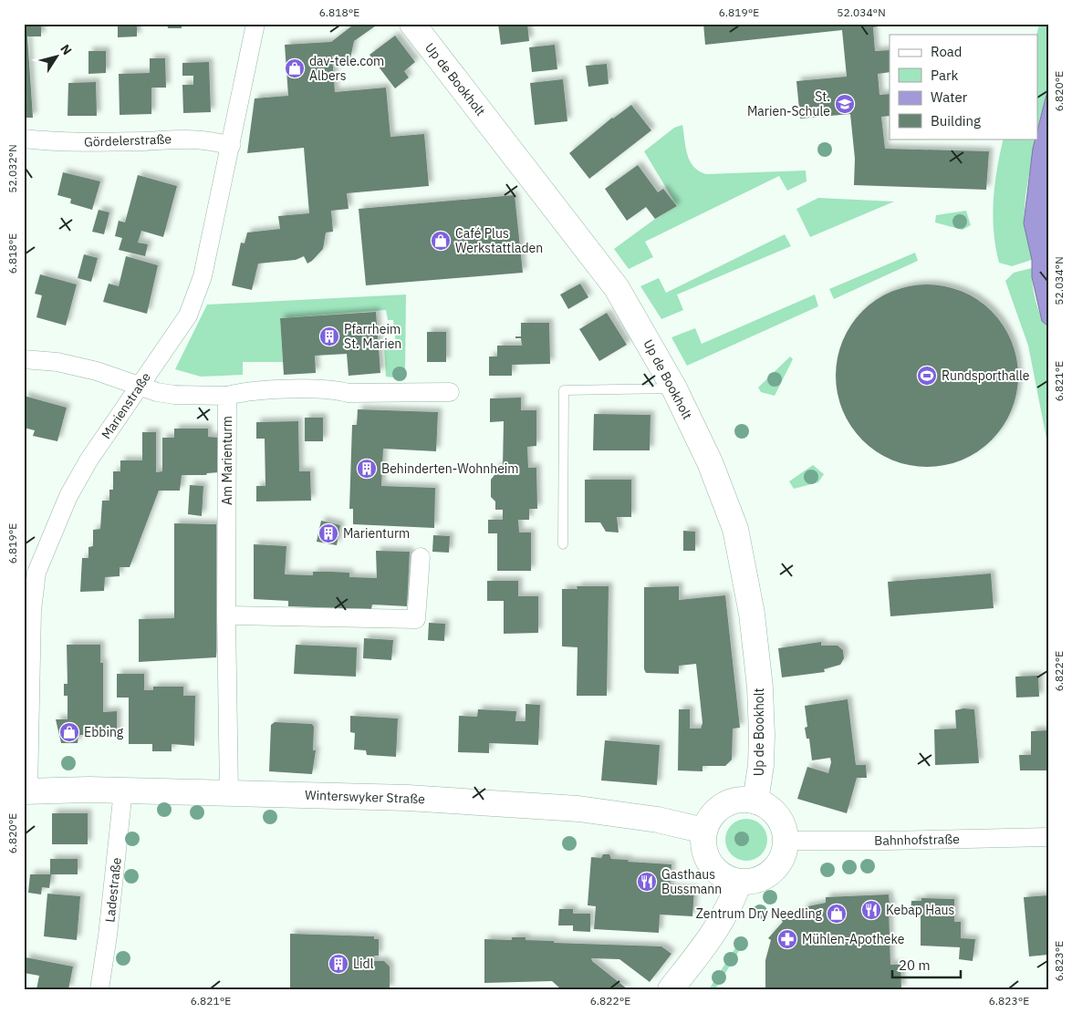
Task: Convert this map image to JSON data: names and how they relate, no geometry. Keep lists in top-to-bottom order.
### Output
{
  "streets": {
    "street": [
      "Up de Bookholt",
      "Gördelerstraße",
      "Marienstraße",
      "Am Marienturm",
      "Winterswyker Straße",
      "Bahnhofstraße",
      "Ladestraße"
    ]
  },
  "crossings": [
    ["Up de Bookholt", "Winterswyker Straße"],
    ["Up de Bookholt", "Bahnhofstraße"],
    ["Gördelerstraße", "Marienstraße"],
    ["Marienstraße", "Winterswyker Straße"],
    ["Am Marienturm", "Winterswyker Straße"],
    ["Winterswyker Straße", "Bahnhofstraße"],
    ["Winterswyker Straße", "Ladestraße"]
  ],
  "places": {
    "shop": [
      "dav-tele.com Albers",
      "Café Plus Werkstattladen",
      "Ebbing",
      "Zentrum Dry Needling"
    ],
    "school or university": ["St. Marien-Schule"],
    "building": [
      "Pfarrheim St. Marien",
      "Behinderten-Wohnheim",
      "Marienturm",
      "Lidl"
    ],
    "sports": ["Rundsporthalle"],
    "restaurant": ["Gasthaus Bussmann", "Kebap Haus"],
    "pharmacy": ["Mühlen-Apotheke"]
  },
  "legend": [
    "Road",
    "Park",
    "Water",
    "Building"
  ],
  "scale_bar": "20 m",
  "north": "top right",
  "coordinates": [
    "6.818°E",
    "6.819°E",
    "52.034°N",
    "6.820°E",
    "52.032°N",
    "6.821°E",
    "6.822°E",
    "6.823°E"
  ]
}
